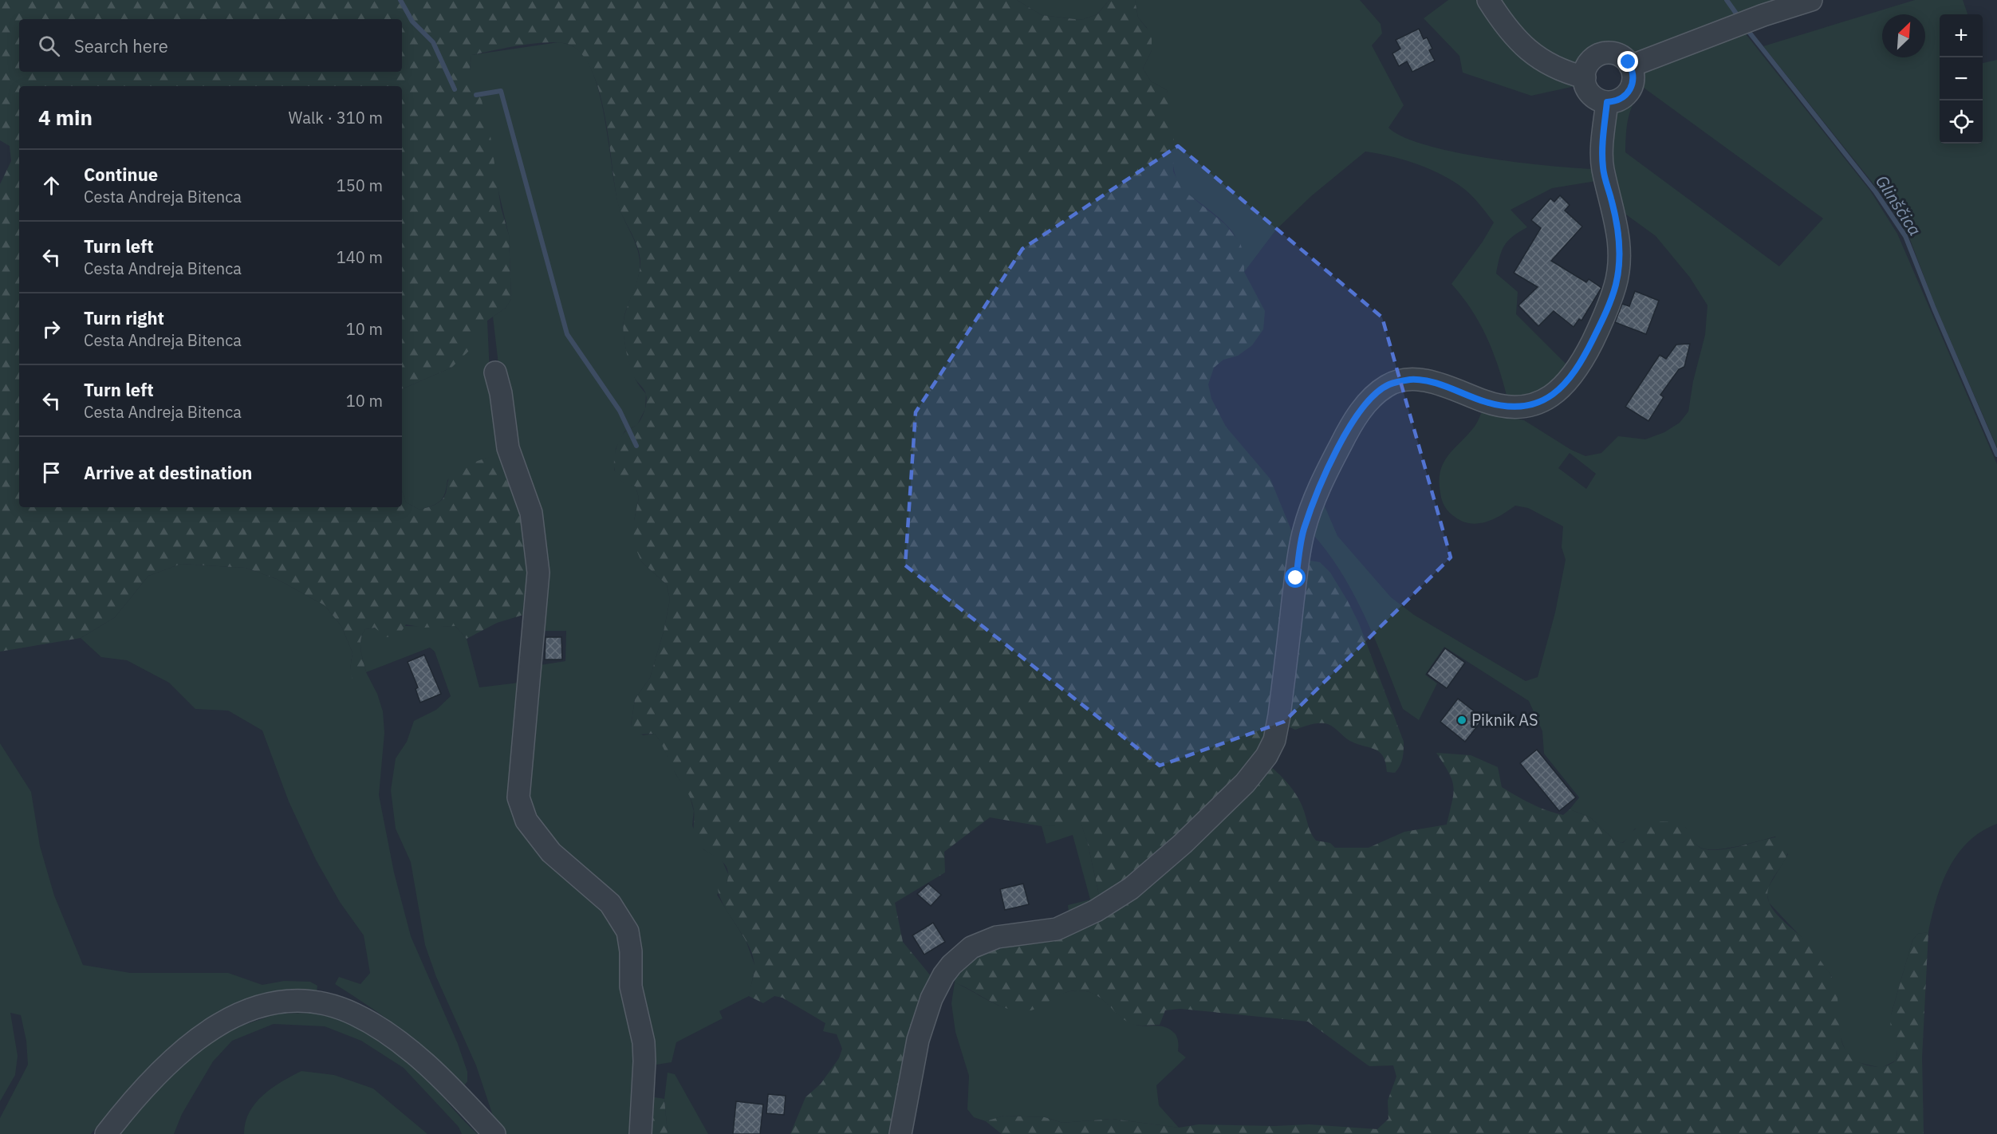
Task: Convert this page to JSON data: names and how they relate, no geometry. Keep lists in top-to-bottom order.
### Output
{
  "water": ["Glinščica"],
  "places": ["Piknik AS"],
  "north": "top right",
  "page": {
    "map_buttons": ["+", "−"],
    "search": "Search here",
    "heading": ["4 min", "Walk · 310 m"],
    "list": [
      ["Continue", "Cesta Andreja Bitenca", "150 m"],
      ["Turn left", "Cesta Andreja Bitenca", "140 m"],
      ["Turn right", "Cesta Andreja Bitenca", "10 m"],
      ["Turn left", "Cesta Andreja Bitenca", "10 m"],
      "Arrive at destination"
    ]
  }
}
